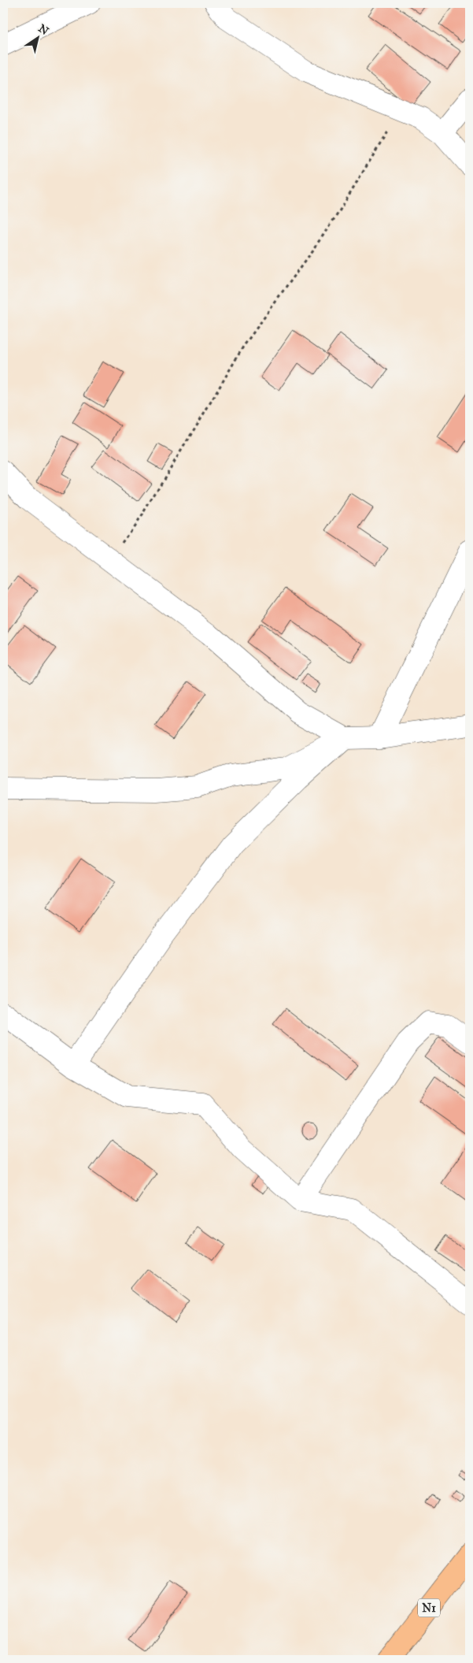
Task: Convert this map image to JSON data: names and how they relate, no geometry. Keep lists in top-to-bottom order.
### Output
{
  "streets": {
    "highway": ["N1"]
  },
  "north": "top right"
}
